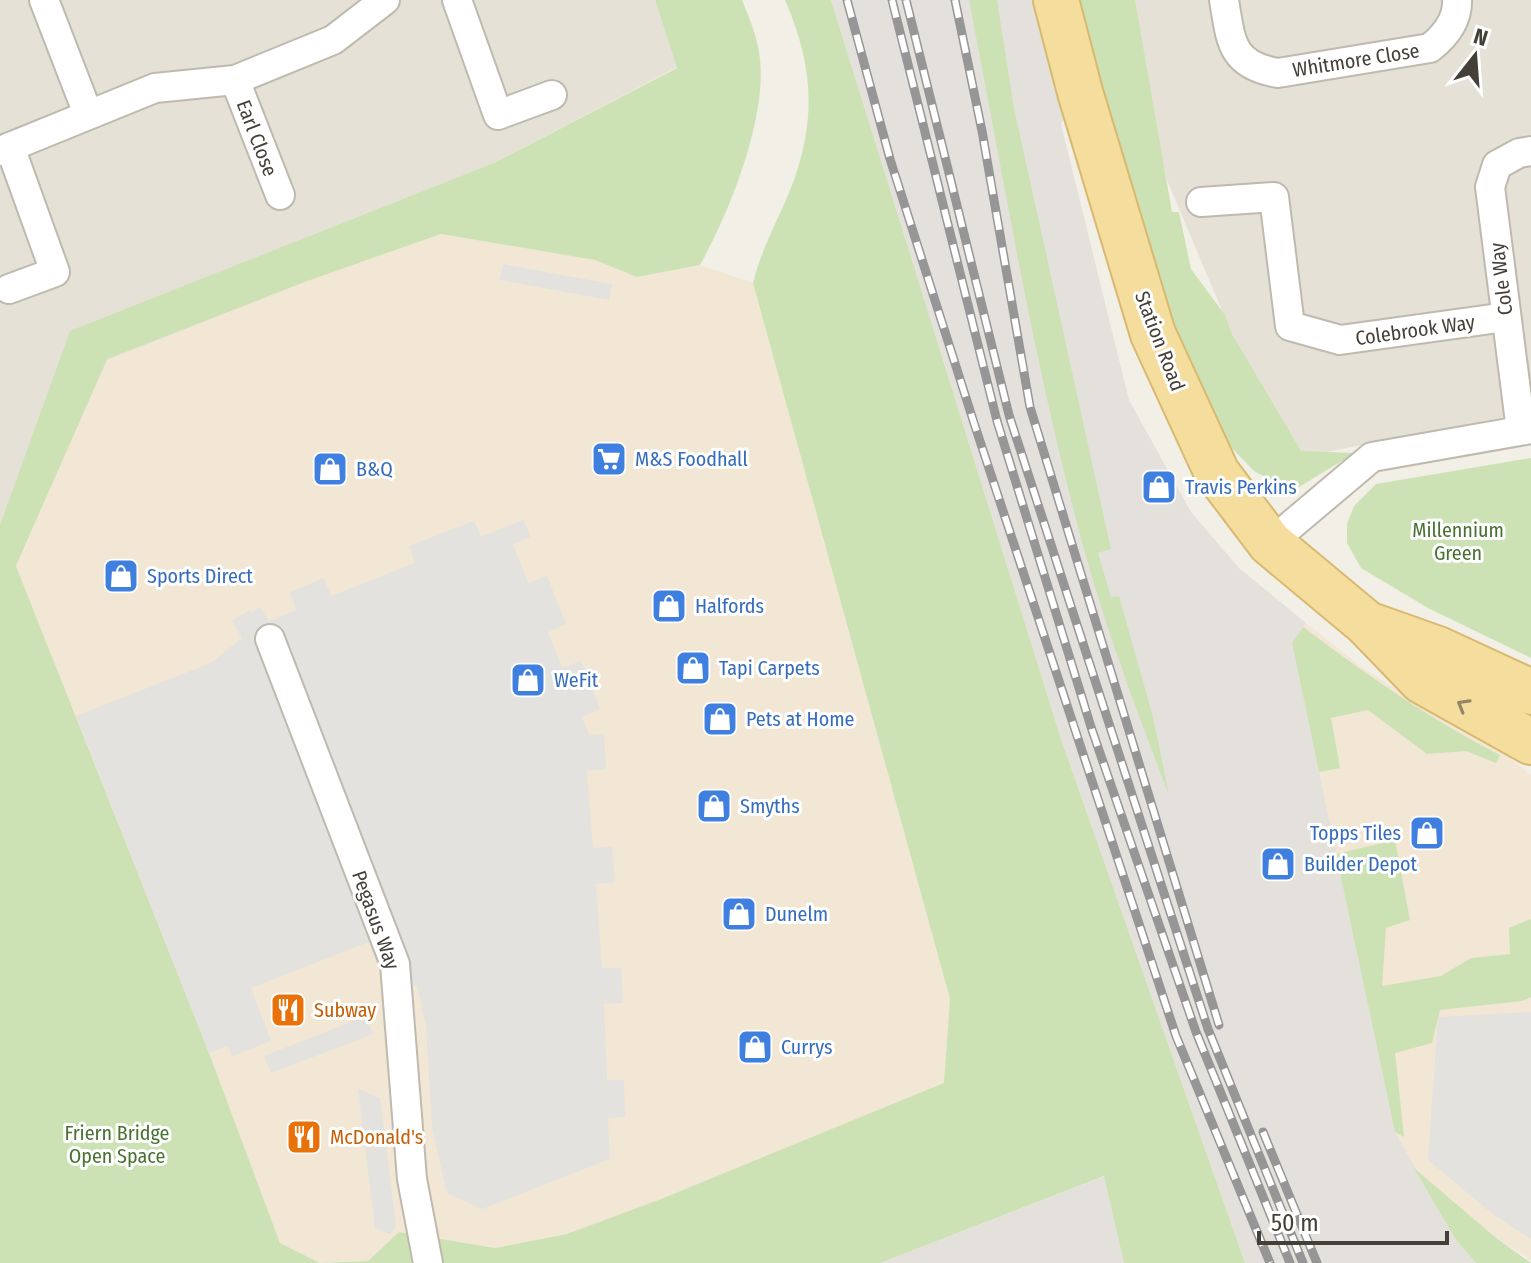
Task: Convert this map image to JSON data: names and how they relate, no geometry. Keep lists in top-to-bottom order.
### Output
{
  "streets": {
    "main road": ["Station Road"],
    "street": [
      "Whitmore Close",
      "Earl Close",
      "Cole Way",
      "Colebrook Way",
      "Pegasus Way"
    ]
  },
  "crossings": [
    ["Cole Way", "Colebrook Way"]
  ],
  "parks": ["Millennium Green", "Friern Bridge Open Space"],
  "places": {
    "supermarket": ["M&S Foodhall"],
    "shop": [
      "B&Q",
      "Travis Perkins",
      "Sports Direct",
      "Halfords",
      "Tapi Carpets",
      "WeFit",
      "Pets at Home",
      "Smyths",
      "Topps Tiles",
      "Builder Depot",
      "Dunelm",
      "Currys"
    ],
    "restaurant": ["Subway", "McDonald's"]
  },
  "scale_bar": "50 m",
  "north": "top"
}
